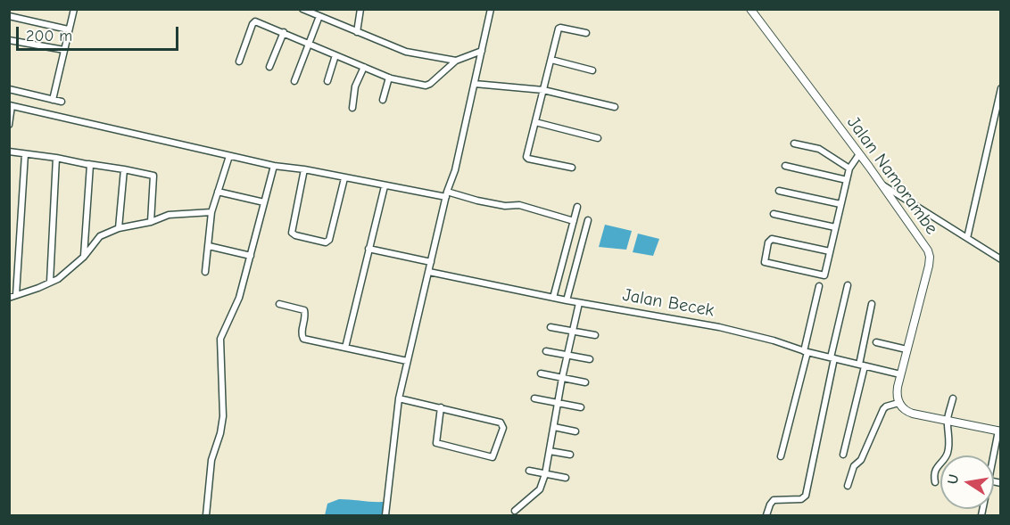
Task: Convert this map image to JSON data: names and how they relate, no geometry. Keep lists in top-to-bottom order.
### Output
{
  "streets": {
    "main road": ["Jalan Namorambe"],
    "street": ["Jalan Becek"]
  },
  "crossings": [
    ["Jalan Namorambe", "Jalan Becek"]
  ],
  "scale_bar": "200 m",
  "north": "left"
}
